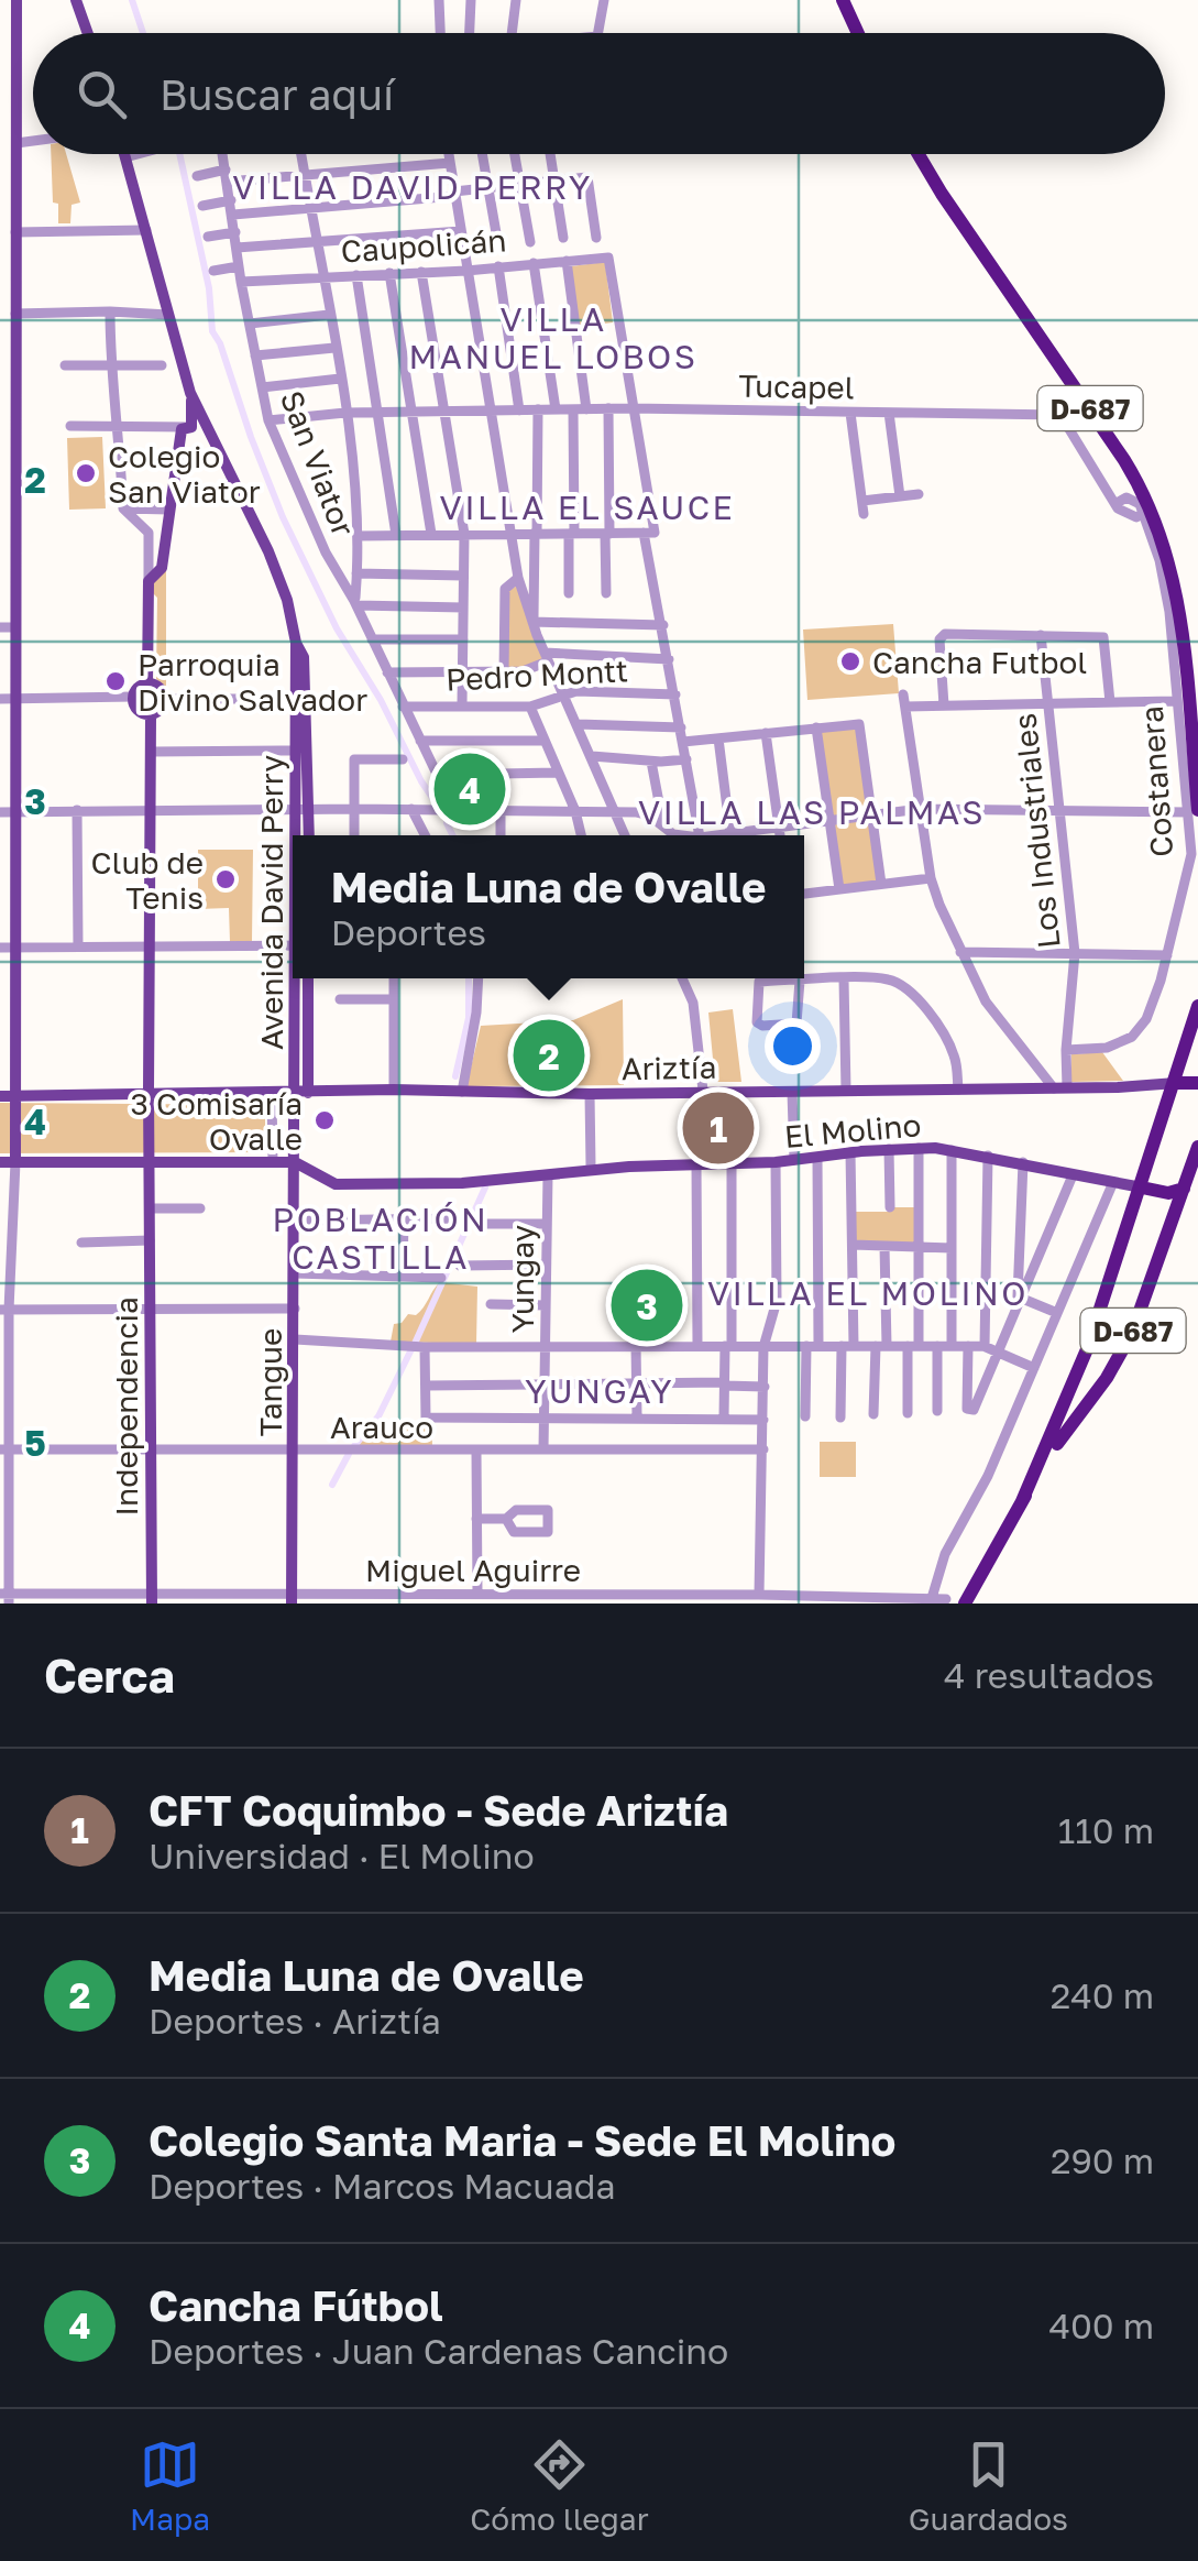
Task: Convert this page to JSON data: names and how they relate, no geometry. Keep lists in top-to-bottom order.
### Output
{
  "streets": {
    "highway": ["D-687"],
    "main road": [
      "Avenida David Perry",
      "Ariztía",
      "El Molino",
      "Tangue",
      "Independencia"
    ],
    "street": [
      "Caupolicán",
      "Tucapel",
      "San Viator",
      "Pedro Montt",
      "Costanera",
      "Los Industriales",
      "Yungay",
      "Arauco",
      "Miguel Aguirre"
    ]
  },
  "crossings": [
    ["Caupolicán", "Tucapel"],
    ["Caupolicán", "San Viator"],
    ["Tucapel", "San Viator"],
    ["Tucapel", "Costanera"],
    ["D-687", "Costanera"],
    ["D-687", "Ariztía"],
    ["D-687", "El Molino"],
    ["San Viator", "Pedro Montt"],
    ["Costanera", "Los Industriales"],
    ["Los Industriales", "Ariztía"],
    ["Avenida David Perry", "Ariztía"],
    ["Avenida David Perry", "El Molino"],
    ["Avenida David Perry", "Tangue"],
    ["Ariztía", "Independencia"],
    ["El Molino", "Yungay"],
    ["El Molino", "Tangue"],
    ["Yungay", "Arauco"],
    ["Tangue", "Arauco"],
    ["Tangue", "Miguel Aguirre"],
    ["Independencia", "Arauco"],
    ["Independencia", "Miguel Aguirre"]
  ],
  "districts": [
    "VILLA DAVID PERRY",
    "VILLA MANUEL LOBOS",
    "VILLA EL SAUCE",
    "VILLA LAS PALMAS",
    "POBLACIÓN CASTILLA",
    "VILLA EL MOLINO",
    "YUNGAY"
  ],
  "places": [
    "Colegio San Viator",
    "Cancha Futbol",
    "Parroquia Divino Salvador",
    "Club de Tenis",
    "3 Comisaría Ovalle"
  ],
  "page": {
    "search": "Buscar aquí",
    "pins": [
      "4",
      "2",
      "1",
      "3"
    ],
    "popup": ["Media Luna de Ovalle", "Deportes"],
    "heading": ["Cerca", "4 resultados"],
    "list": [
      {
        "mark": "1",
        "name": "CFT Coquimbo - Sede Ariztía",
        "note": "Universidad · El Molino",
        "value": "110 m"
      },
      {
        "mark": "2",
        "name": "Media Luna de Ovalle",
        "note": "Deportes · Ariztía",
        "value": "240 m"
      },
      {
        "mark": "3",
        "name": "Colegio Santa Maria - Sede El Molino",
        "note": "Deportes · Marcos Macuada",
        "value": "290 m"
      },
      {
        "mark": "4",
        "name": "Cancha Fútbol",
        "note": "Deportes · Juan Cardenas Cancino",
        "value": "400 m"
      }
    ],
    "nav": ["Mapa", "Cómo llegar", "Guardados"]
  },
  "grid": {
    "rows": [
      "2",
      "3",
      "4",
      "5"
    ]
  }
}
